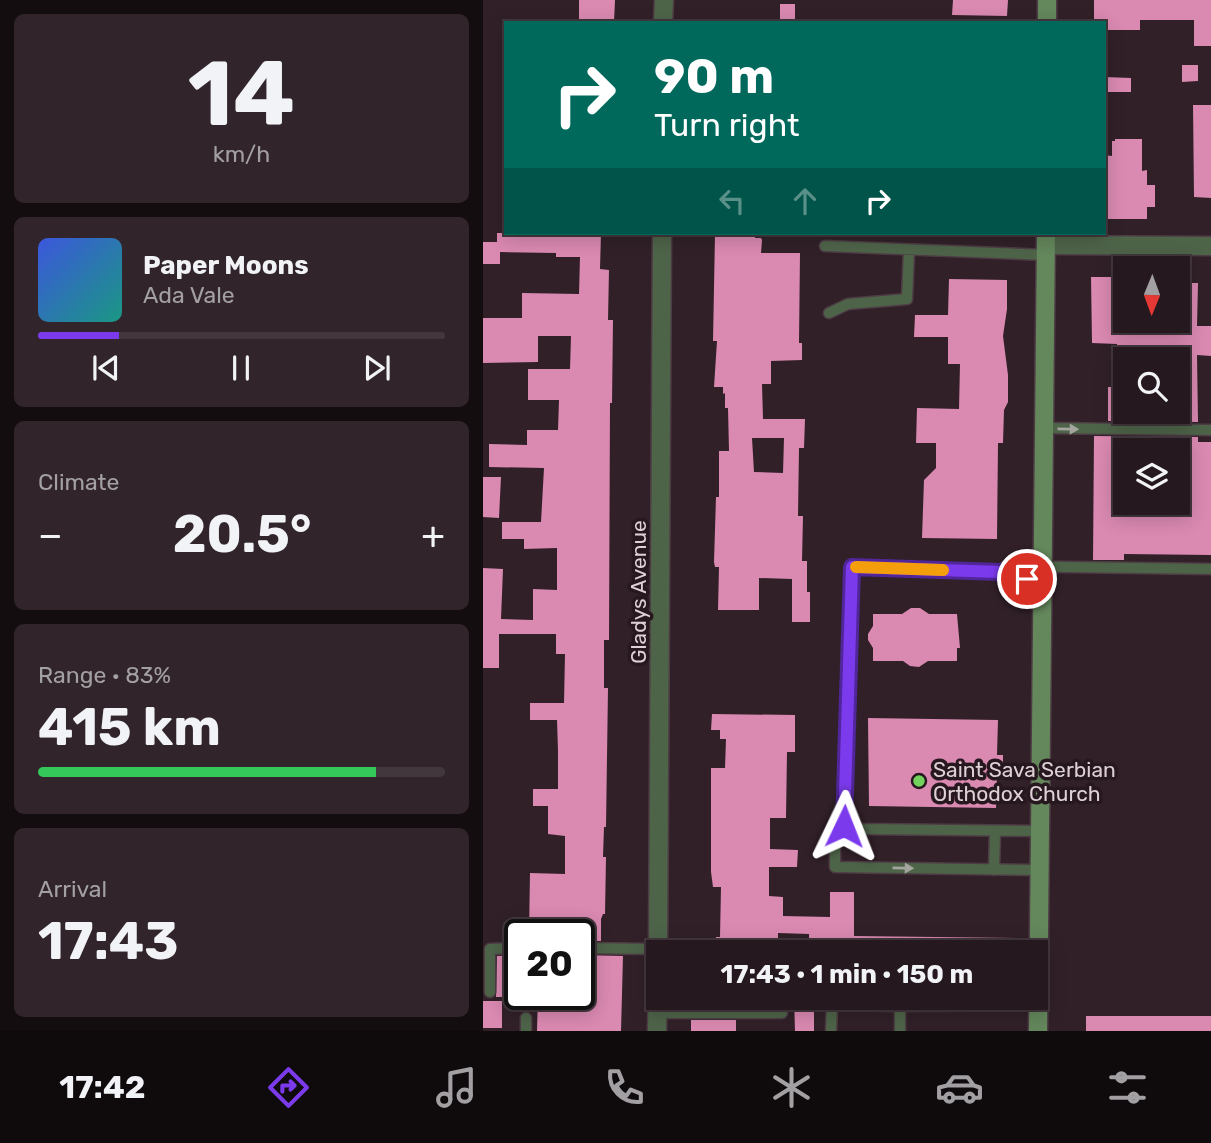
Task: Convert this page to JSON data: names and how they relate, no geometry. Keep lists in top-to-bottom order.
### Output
{
  "streets": {
    "street": ["Gladys Avenue"]
  },
  "places": ["Saint Sava Serbian Orthodox Church"],
  "north": "bottom",
  "page": {
    "tile": [
      ["14", "km/h"],
      "Climate",
      ["Range · 83%", "415 km"],
      ["Arrival", "17:43"]
    ],
    "turn": ["90 m", "Turn right"],
    "song": ["Paper Moons", "Ada Vale"],
    "heat": ["−", "20.5°", "+"],
    "limit": "20",
    "trip": "17:43 · 1 min · 150 m",
    "tabs": "17:42"
  }
}
